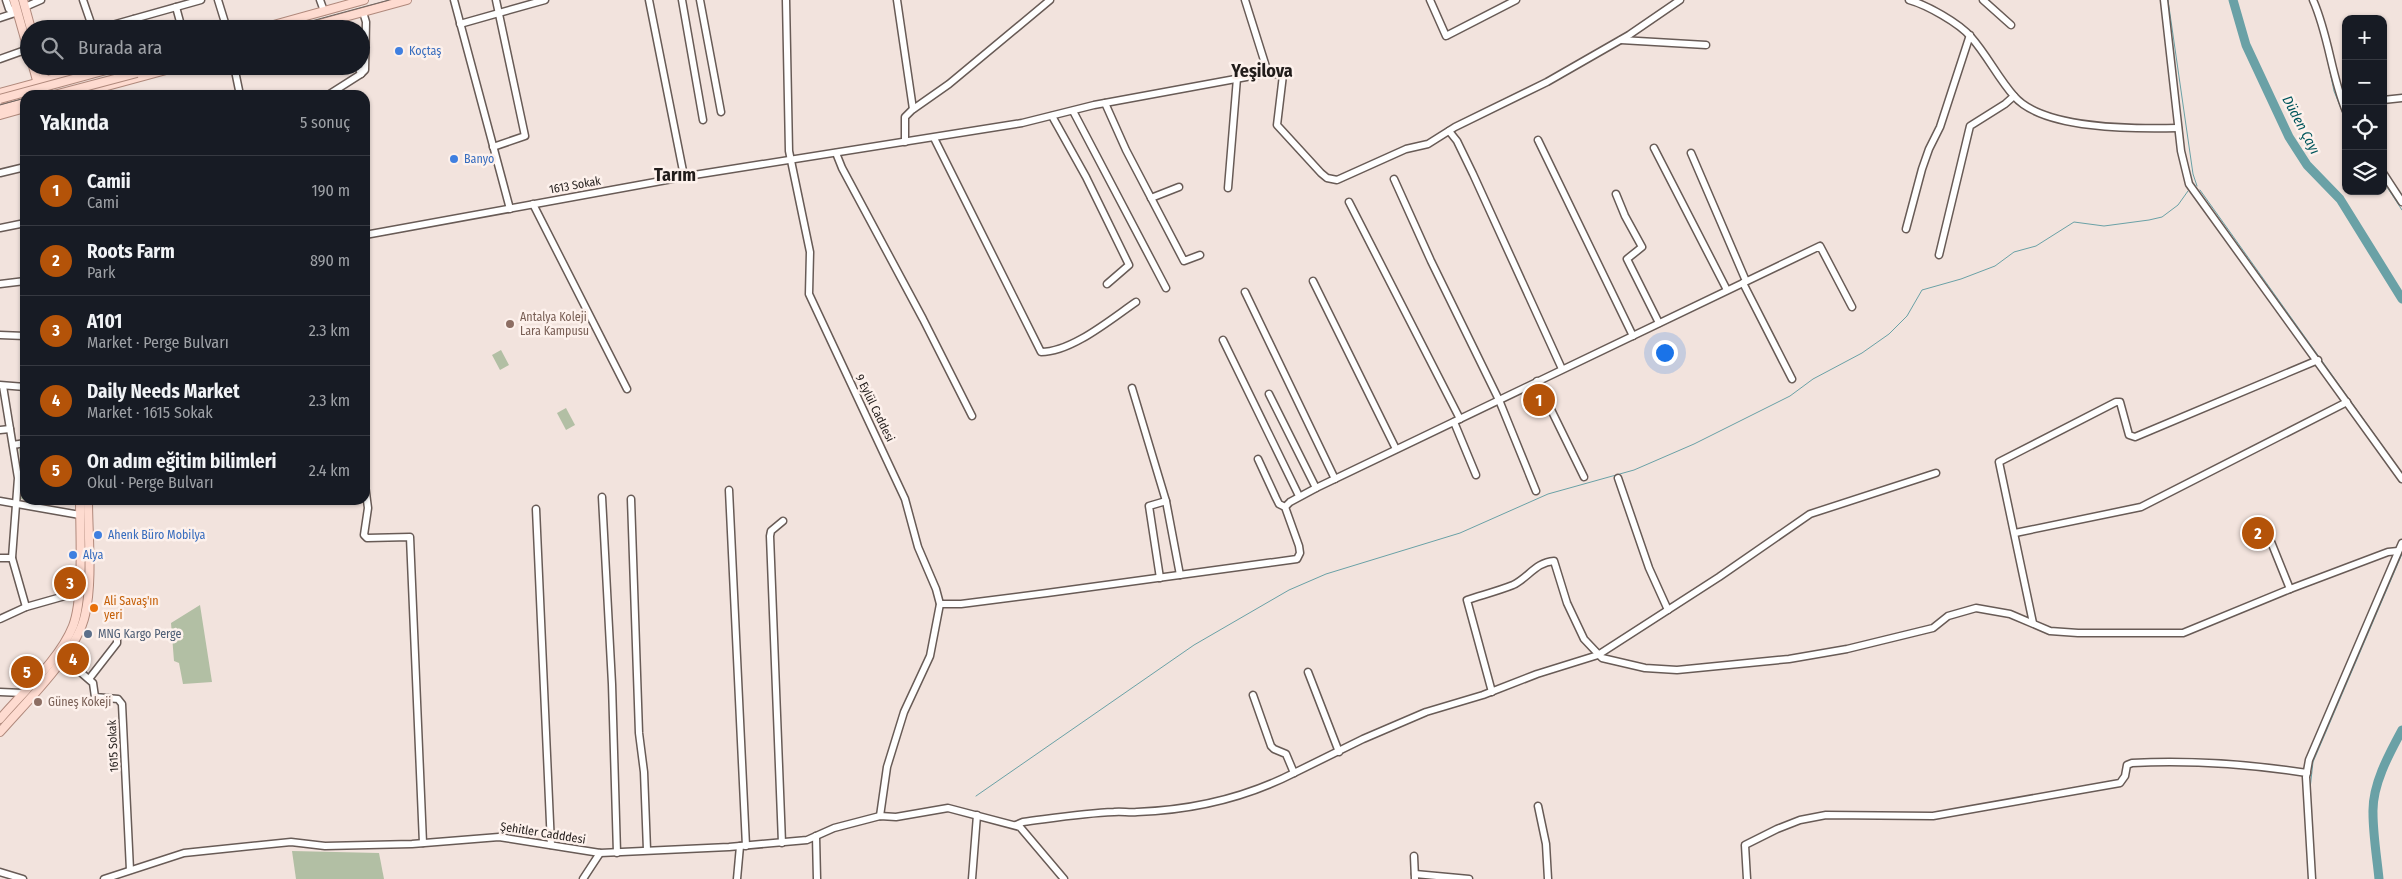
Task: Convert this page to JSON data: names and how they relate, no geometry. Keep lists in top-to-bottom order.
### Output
{
  "streets": {
    "street": [
      "1613 Sokak",
      "9 Eylül Caddesi",
      "1615 Sokak",
      "Şehitler Cadddesi"
    ]
  },
  "crossings": [
    ["1613 Sokak", "9 Eylül Caddesi"],
    ["9 Eylül Caddesi", "Şehitler Cadddesi"],
    ["1615 Sokak", "Şehitler Cadddesi"]
  ],
  "districts": ["Yeşilova", "Tarım"],
  "water": ["Düden Çayı"],
  "places": [
    "Koçtaş",
    "Banyo",
    "Antalya Koleji Lara Kampusu",
    "Ahenk Büro Mobilya",
    "Alya",
    "Ali Savaş'ın yeri",
    "MNG Kargo Perge",
    "Güneş Kokeji"
  ],
  "page": {
    "map_buttons": ["+", "−"],
    "search": "Burada ara",
    "heading": ["Yakında", "5 sonuç"],
    "list": [
      {
        "mark": "1",
        "name": "Camii",
        "note": "Cami",
        "value": "190 m"
      },
      {
        "mark": "2",
        "name": "Roots Farm",
        "note": "Park",
        "value": "890 m"
      },
      {
        "mark": "3",
        "name": "A101",
        "note": "Market · Perge Bulvarı",
        "value": "2.3 km"
      },
      {
        "mark": "4",
        "name": "Daily Needs Market",
        "note": "Market · 1615 Sokak",
        "value": "2.3 km"
      },
      {
        "mark": "5",
        "name": "On adım eğitim bilimleri",
        "note": "Okul · Perge Bulvarı",
        "value": "2.4 km"
      }
    ],
    "pins": [
      "1",
      "2",
      "3",
      "4",
      "5"
    ]
  }
}
